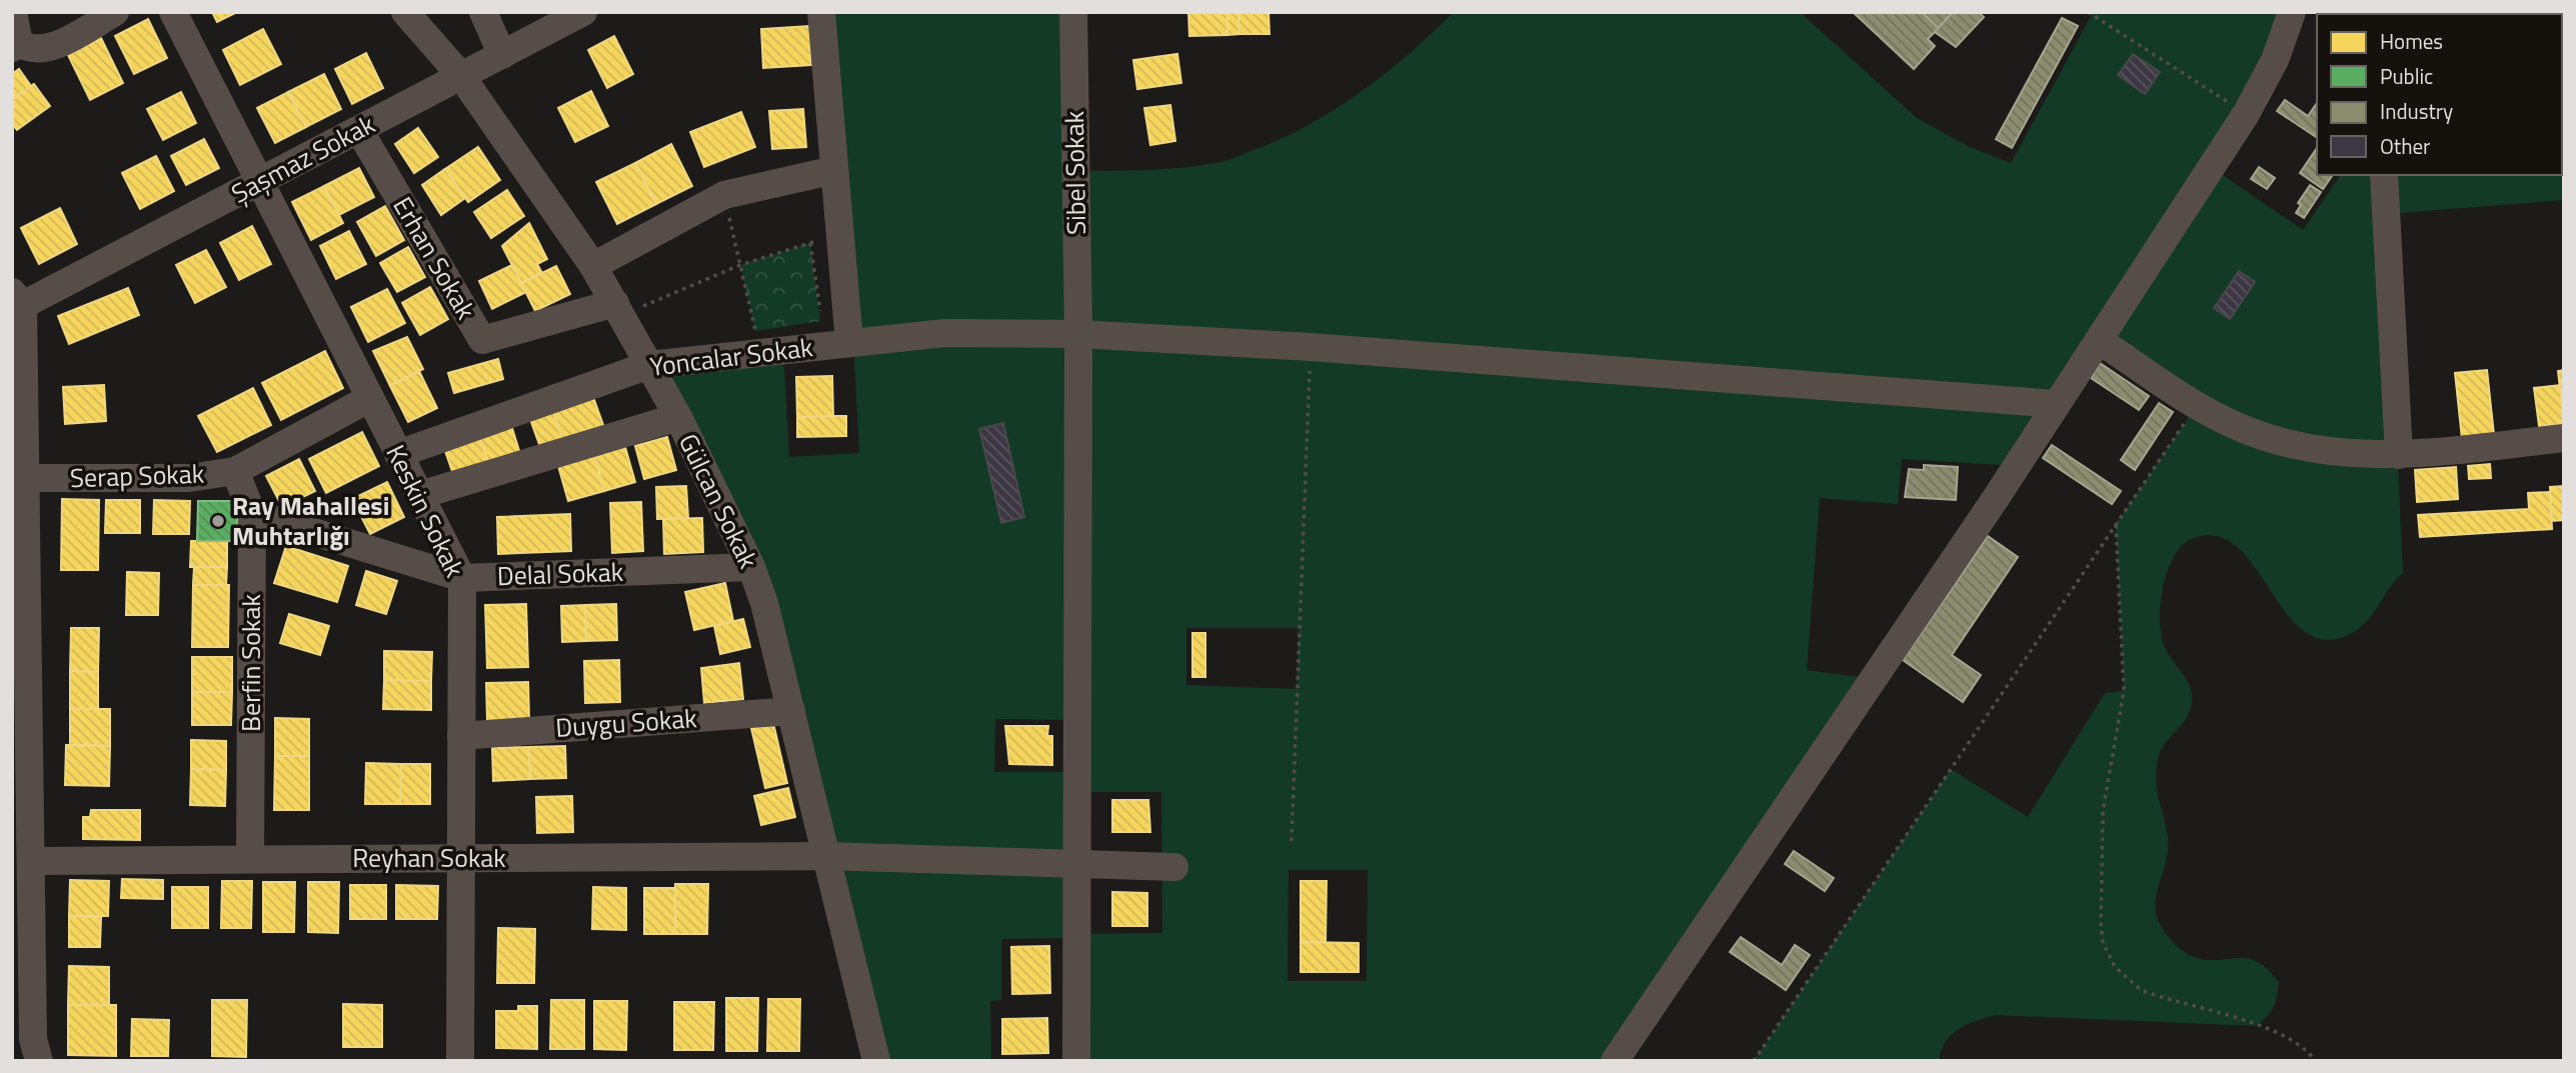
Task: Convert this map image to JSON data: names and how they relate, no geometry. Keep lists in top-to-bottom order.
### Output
{
  "streets": {
    "street": [
      "Şaşmaz Sokak",
      "Sibel Sokak",
      "Erhan Sokak",
      "Yoncalar Sokak",
      "Serap Sokak",
      "Gülcan Sokak",
      "Keskin Sokak",
      "Delal Sokak",
      "Berfin Sokak",
      "Duygu Sokak",
      "Reyhan Sokak"
    ]
  },
  "crossings": [
    ["Şaşmaz Sokak", "Erhan Sokak"],
    ["Şaşmaz Sokak", "Gülcan Sokak"],
    ["Şaşmaz Sokak", "Keskin Sokak"],
    ["Sibel Sokak", "Yoncalar Sokak"],
    ["Sibel Sokak", "Reyhan Sokak"],
    ["Erhan Sokak", "Gülcan Sokak"],
    ["Yoncalar Sokak", "Gülcan Sokak"],
    ["Yoncalar Sokak", "Keskin Sokak"],
    ["Serap Sokak", "Keskin Sokak"],
    ["Serap Sokak", "Berfin Sokak"],
    ["Gülcan Sokak", "Delal Sokak"],
    ["Gülcan Sokak", "Duygu Sokak"],
    ["Gülcan Sokak", "Reyhan Sokak"],
    ["Keskin Sokak", "Delal Sokak"],
    ["Keskin Sokak", "Duygu Sokak"],
    ["Keskin Sokak", "Reyhan Sokak"],
    ["Delal Sokak", "Berfin Sokak"],
    ["Berfin Sokak", "Reyhan Sokak"]
  ],
  "places": ["Ray Mahallesi Muhtarlığı"],
  "legend": [
    "Homes",
    "Public",
    "Industry",
    "Other"
  ]
}
